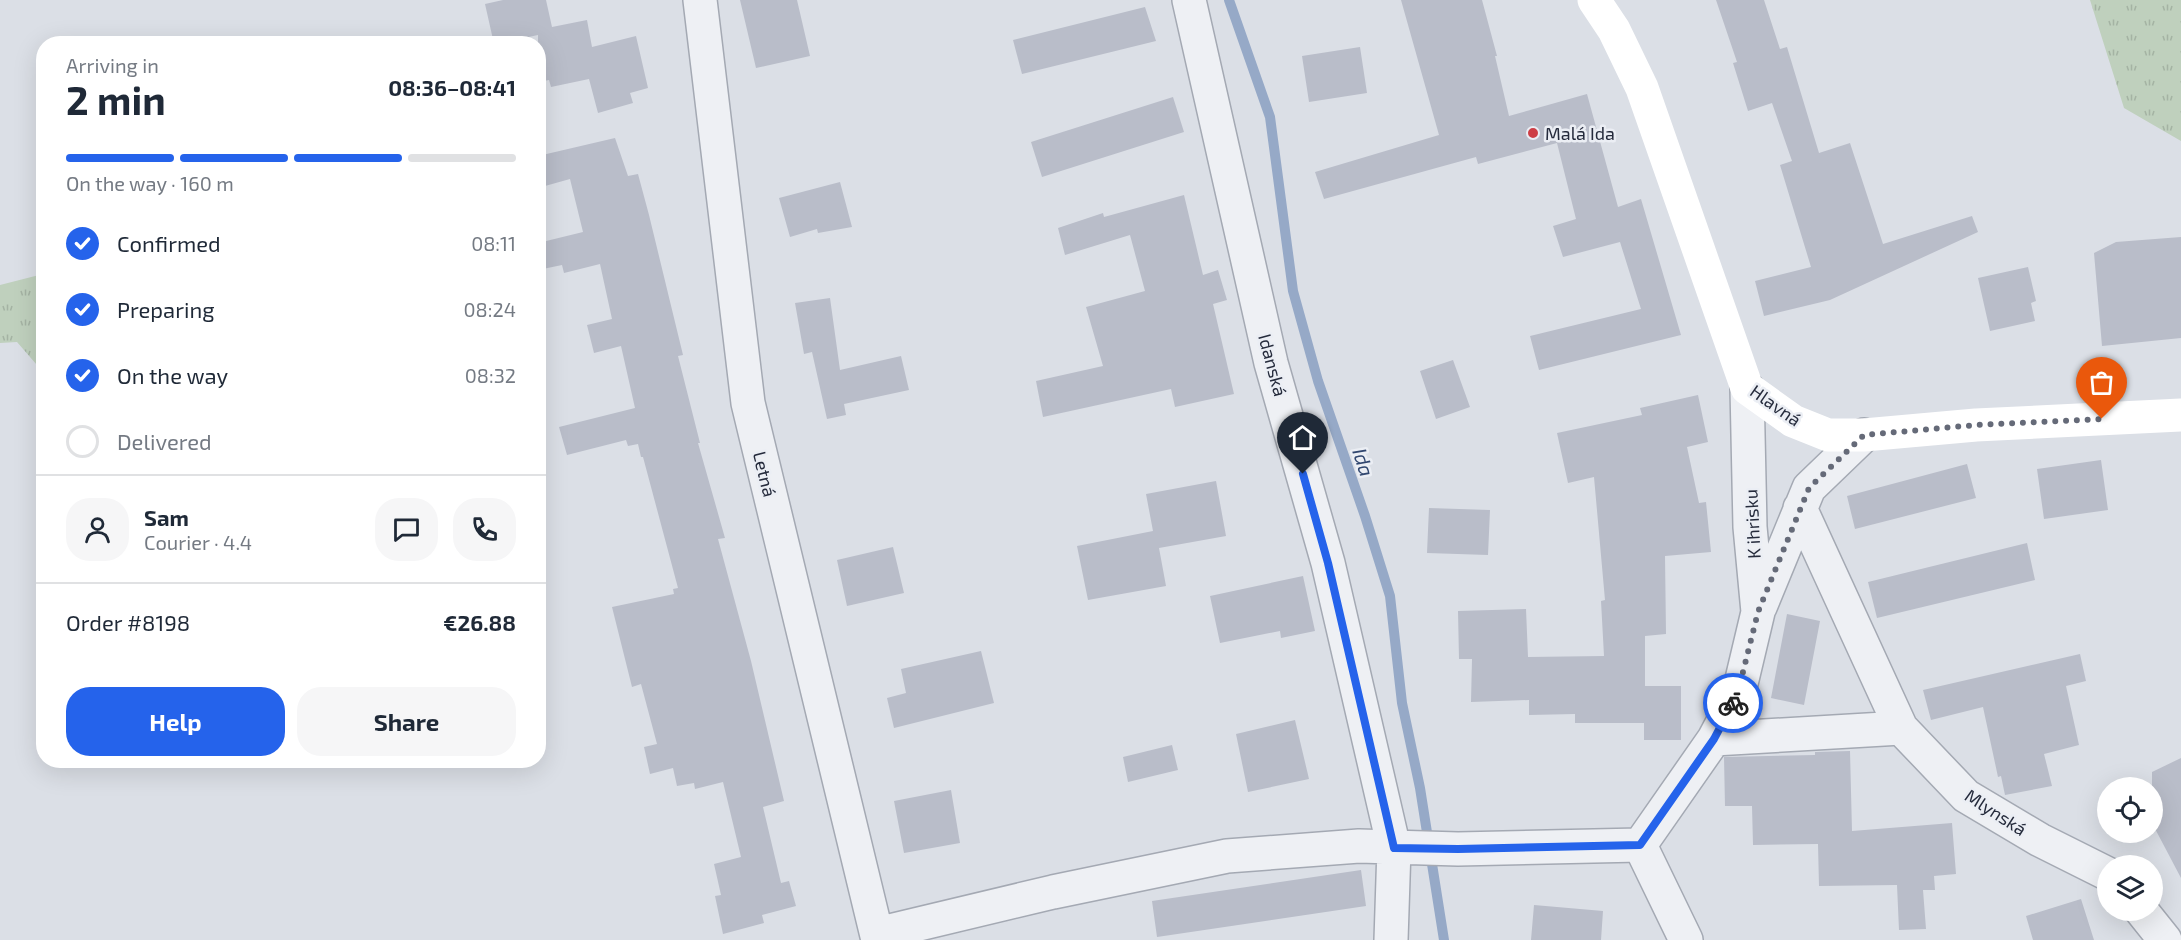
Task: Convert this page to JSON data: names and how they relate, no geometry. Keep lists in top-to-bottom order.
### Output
{
  "streets": {
    "main road": ["Hlavná"],
    "street": [
      "Idanská",
      "Letná",
      "K ihrisku",
      "Mlynská"
    ]
  },
  "crossings": [
    ["Hlavná", "K ihrisku"]
  ],
  "water": ["Ida"],
  "places": ["Malá Ida"],
  "page": {
    "heading": ["2 min", "Arriving in", "08:36–08:41"],
    "panel": [
      "Sam",
      "Courier · 4.4",
      "Order #8198",
      "€26.88"
    ],
    "bar": "On the way · 160 m",
    "list": [
      ["Confirmed", "08:11"],
      ["Preparing", "08:24"],
      ["On the way", "08:32"],
      "Delivered"
    ],
    "buttons": ["Help", "Share"]
  }
}
